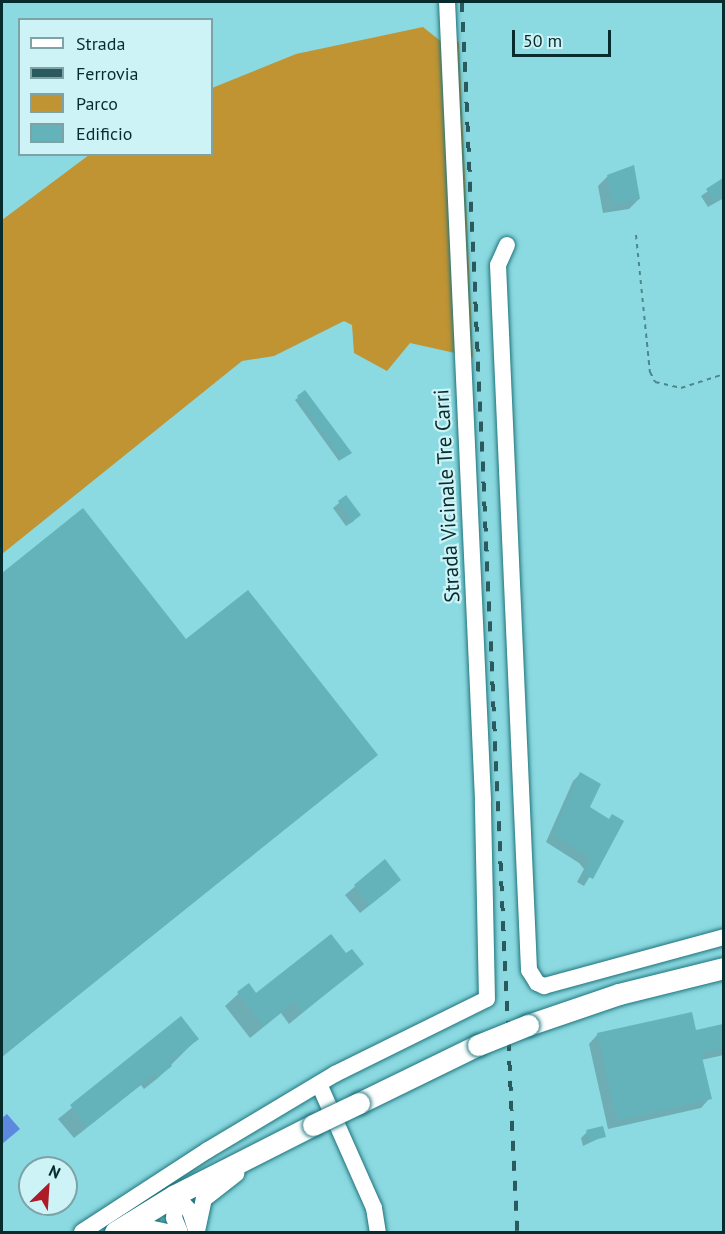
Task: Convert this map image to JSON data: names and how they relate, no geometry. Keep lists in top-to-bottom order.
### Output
{
  "streets": {
    "street": ["Strada Vicinale Tre Carri"]
  },
  "legend": [
    "Strada",
    "Ferrovia",
    "Parco",
    "Edificio"
  ],
  "scale_bar": "50 m",
  "north": "top right"
}
